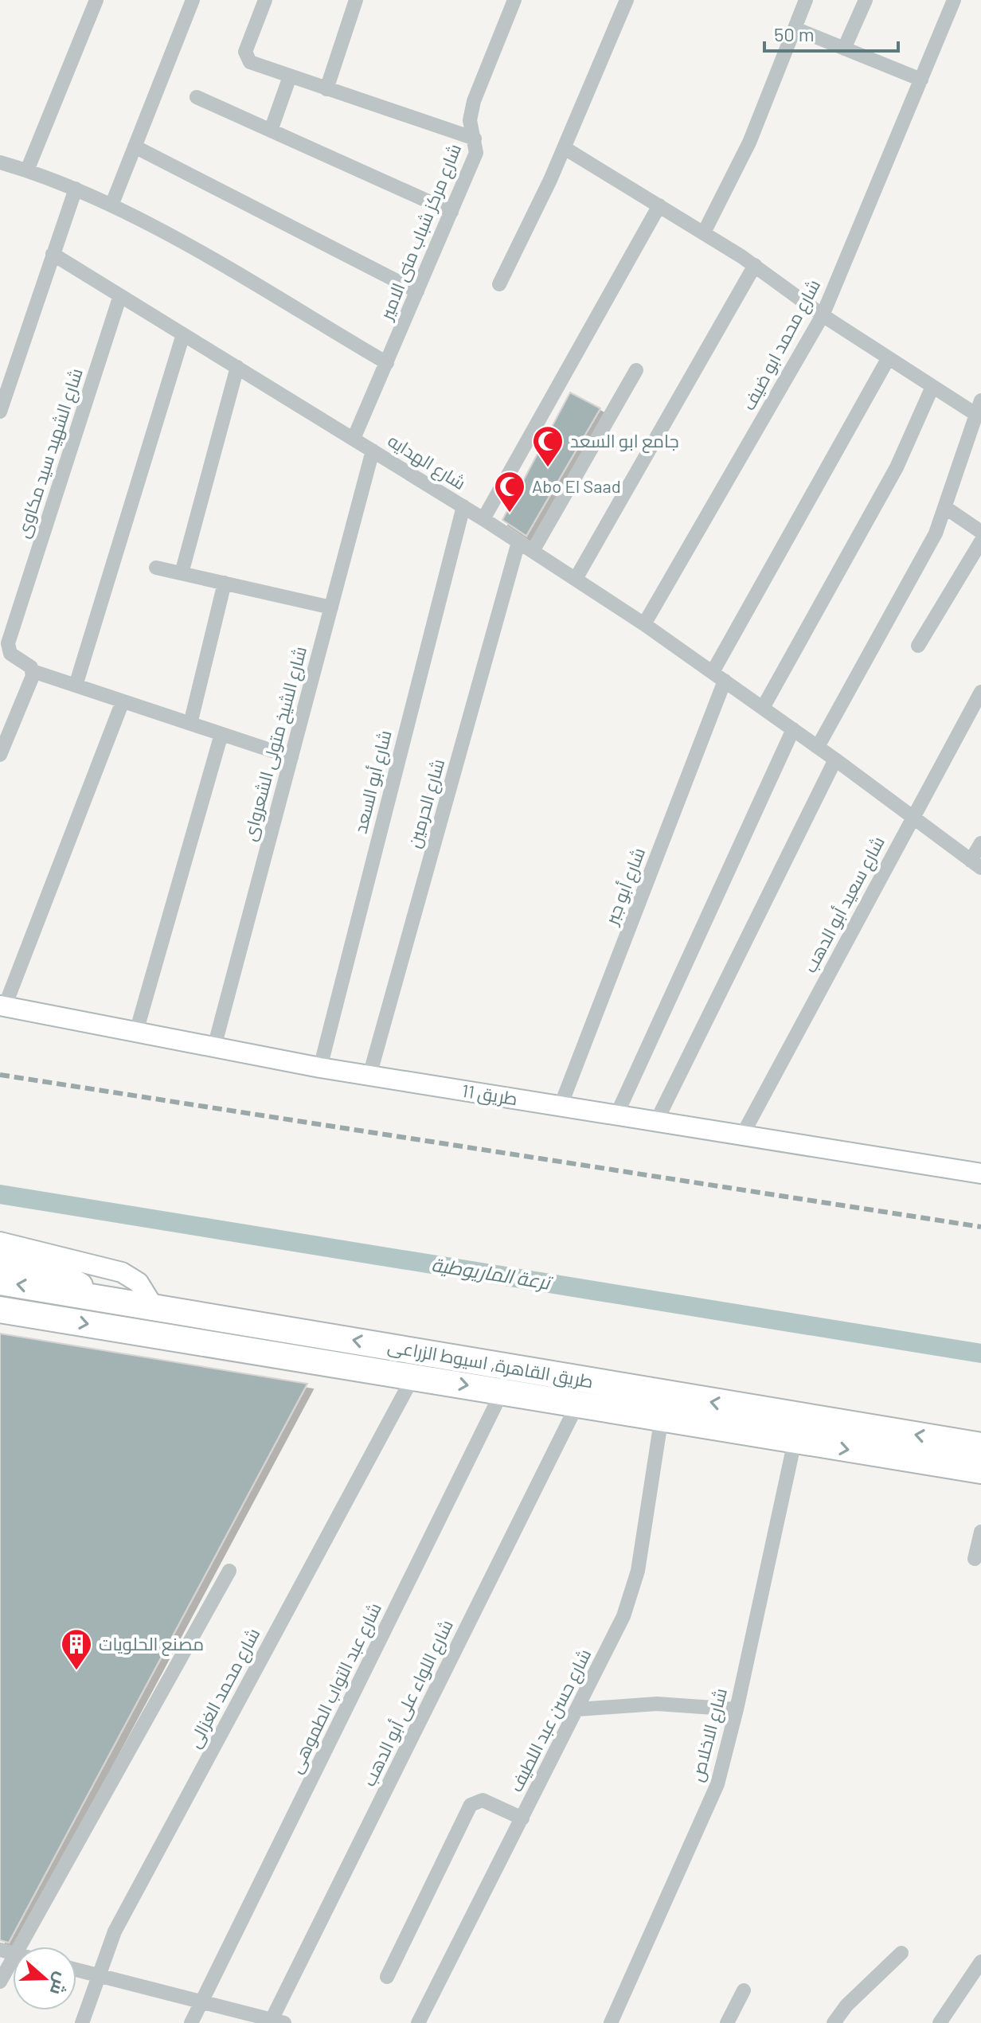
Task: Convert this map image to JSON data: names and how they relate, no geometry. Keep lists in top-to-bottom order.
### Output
{
  "streets": {
    "highway": ["طريق القاهرة, اسيوط الزراعى"],
    "street": [
      "شارع مركز شباب منى الامير",
      "شارع محمد ابو ضيف",
      "شارع الشهيد سيد مكاوى",
      "شارع الهدايه",
      "شارع الشيخ متولى الشعرواى",
      "شارع أبو السعد",
      "شارع الحرمين",
      "شارع أبو جبر",
      "شارع سعيد أبو الدهب",
      "طريق 11",
      "شارع محمد الغزالى",
      "شارع عبد التواب الطموهى",
      "شارع اللواء على أبو الدهب",
      "شارع حسن عبد اللطيف",
      "شارع الاخلاص"
    ]
  },
  "crossings": [
    ["شارع مركز شباب منى الامير", "شارع الهدايه"],
    ["شارع محمد ابو ضيف", "شارع الهدايه"],
    ["شارع الشهيد سيد مكاوى", "شارع الهدايه"],
    ["شارع الهدايه", "شارع الشيخ متولى الشعرواى"],
    ["شارع الهدايه", "شارع أبو السعد"],
    ["شارع الهدايه", "شارع الحرمين"],
    ["شارع الهدايه", "شارع أبو جبر"],
    ["شارع الهدايه", "شارع سعيد أبو الدهب"],
    ["شارع الشيخ متولى الشعرواى", "طريق 11"],
    ["شارع أبو السعد", "طريق 11"],
    ["شارع الحرمين", "طريق 11"],
    ["شارع أبو جبر", "طريق 11"],
    ["شارع سعيد أبو الدهب", "طريق 11"],
    ["طريق القاهرة, اسيوط الزراعى", "شارع محمد الغزالى"],
    ["طريق القاهرة, اسيوط الزراعى", "شارع عبد التواب الطموهى"],
    ["طريق القاهرة, اسيوط الزراعى", "شارع اللواء على أبو الدهب"],
    ["طريق القاهرة, اسيوط الزراعى", "شارع حسن عبد اللطيف"],
    ["طريق القاهرة, اسيوط الزراعى", "شارع الاخلاص"]
  ],
  "water": ["ترعة الماريوطية"],
  "places": {
    "mosque": ["جامع ابو السعد", "Abo El Saad"],
    "building": ["مصنع الحلويات"]
  },
  "scale_bar": "50 m",
  "north": "right"
}
